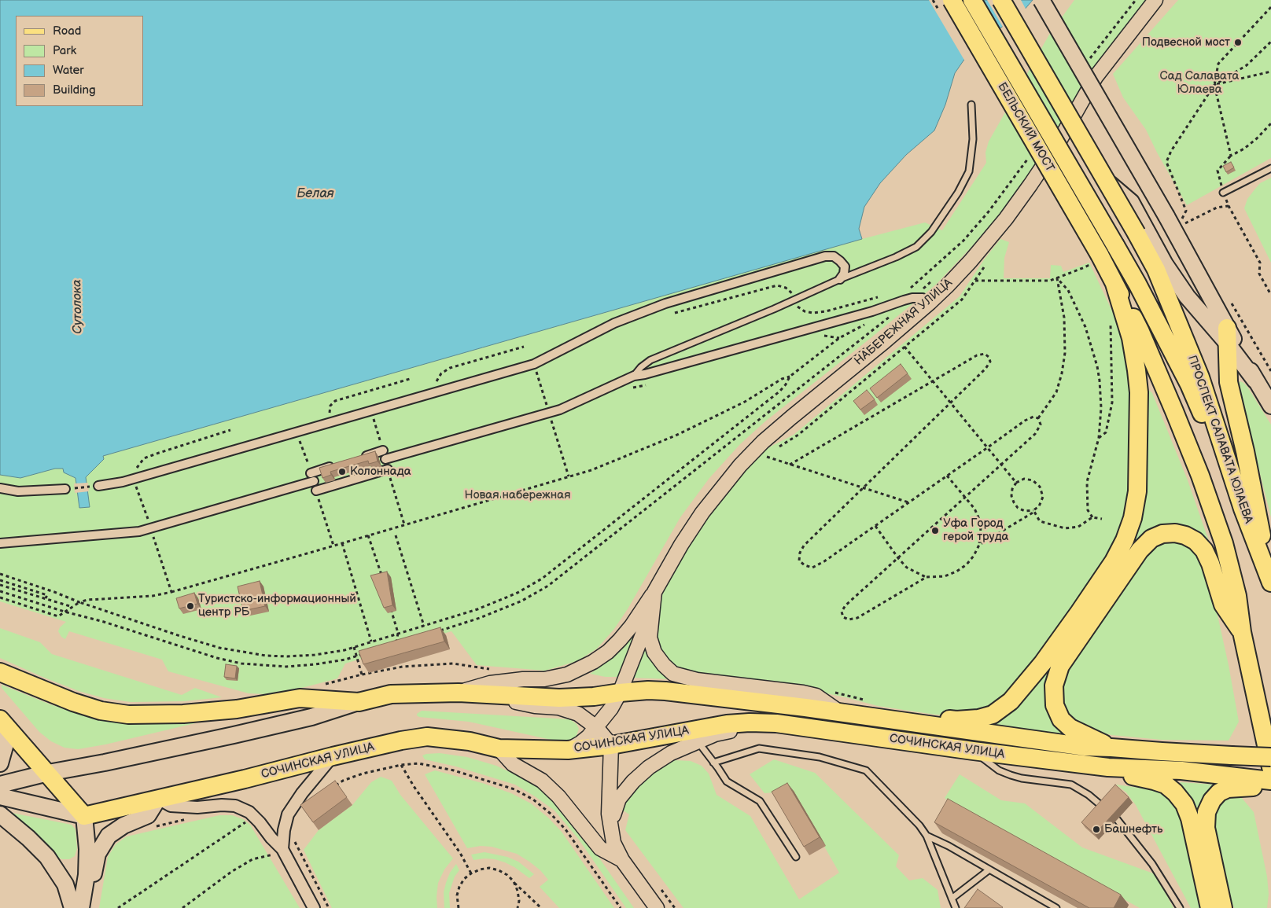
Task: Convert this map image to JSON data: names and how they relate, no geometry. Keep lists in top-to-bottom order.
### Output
{
  "streets": {
    "main road": ["БЕЛЬСКИЙ МОСТ", "ПРОСПЕКТ САЛАВАТА ЮЛАЕВА", "СОЧИНСКАЯ УЛИЦА"],
    "street": ["НАБЕРЕЖНАЯ УЛИЦА"]
  },
  "crossings": [
    ["БЕЛЬСКИЙ МОСТ", "ПРОСПЕКТ САЛАВАТА ЮЛАЕВА"]
  ],
  "water": ["Белая", "Сутолока"],
  "parks": ["Сад Салавата Юлаева", "Новая набережная"],
  "places": [
    "Подвесной мост",
    "Колоннада",
    "Уфа Город герой труда",
    "Туристско-информационный центр РБ",
    "Башнефть"
  ],
  "legend": [
    "Road",
    "Park",
    "Water",
    "Building"
  ]
}
